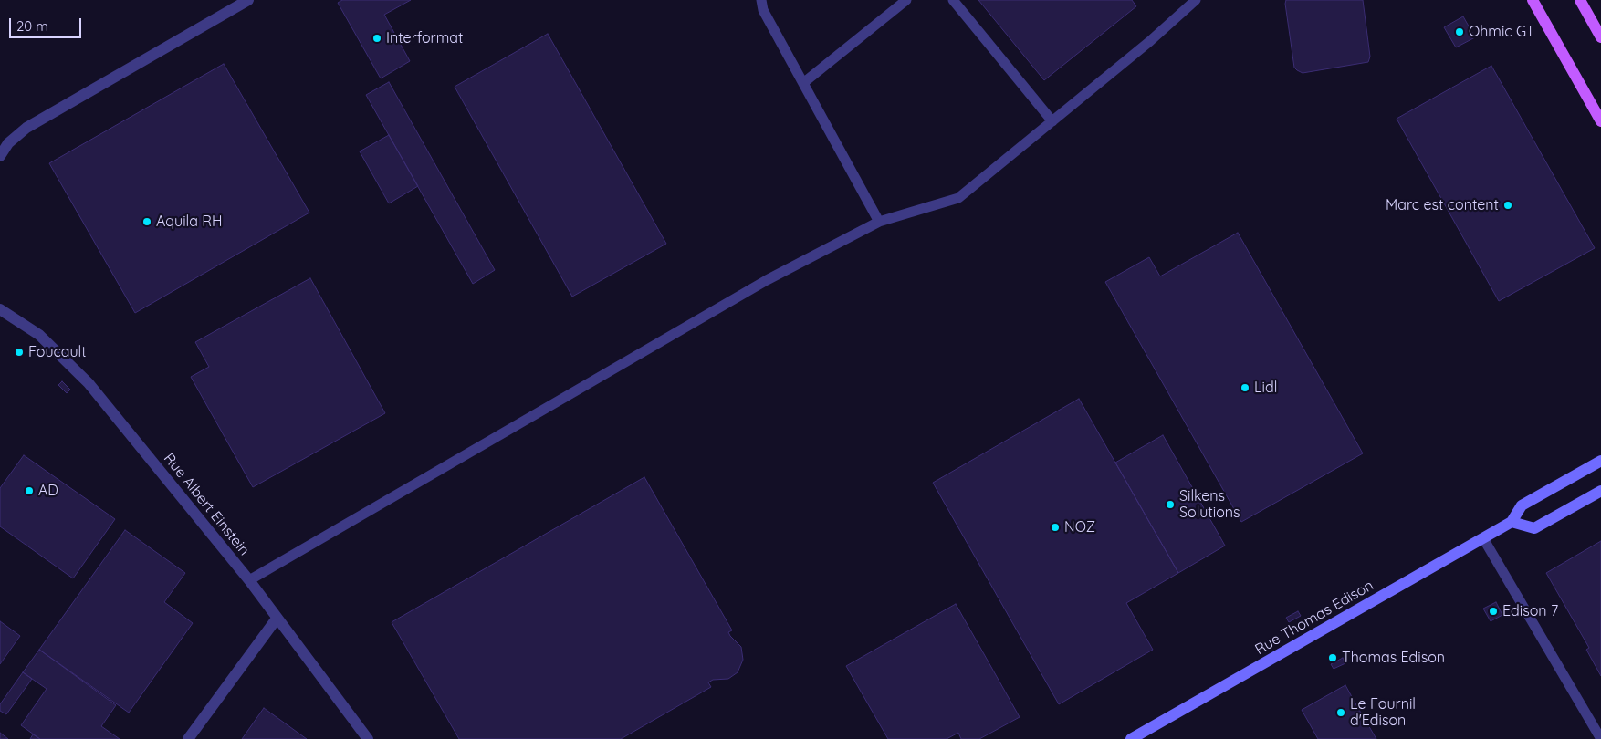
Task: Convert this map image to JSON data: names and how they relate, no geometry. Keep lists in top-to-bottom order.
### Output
{
  "streets": {
    "street": ["Rue Albert Einstein", "Rue Thomas Edison"]
  },
  "places": [
    "Ohmic GT",
    "Interformat",
    "Marc est content",
    "Aquila RH",
    "Foucault",
    "Lidl",
    "AD",
    "Silkens Solutions",
    "NOZ",
    "Edison 7",
    "Thomas Edison",
    "Le Fournil d'Edison"
  ],
  "scale_bar": "20 m"
}
